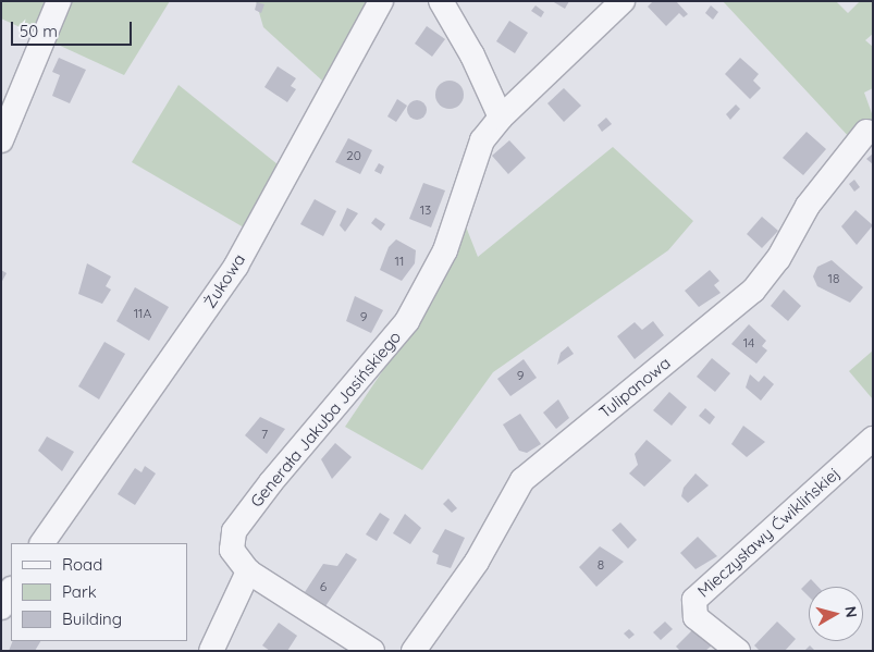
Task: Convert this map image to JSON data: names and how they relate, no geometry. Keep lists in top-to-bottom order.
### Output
{
  "streets": {
    "street": [
      "Żukowa",
      "Tulipanowa",
      "Generała Jakuba Jasińskiego",
      "Mieczysławy Ćwiklińskiej"
    ]
  },
  "house_numbers": [
    "20",
    "13",
    "11",
    "18",
    "11A",
    "9",
    "14",
    "9",
    "7",
    "8",
    "6"
  ],
  "legend": ["Road", "Park", "Building"],
  "scale_bar": "50 m",
  "north": "right"
}
